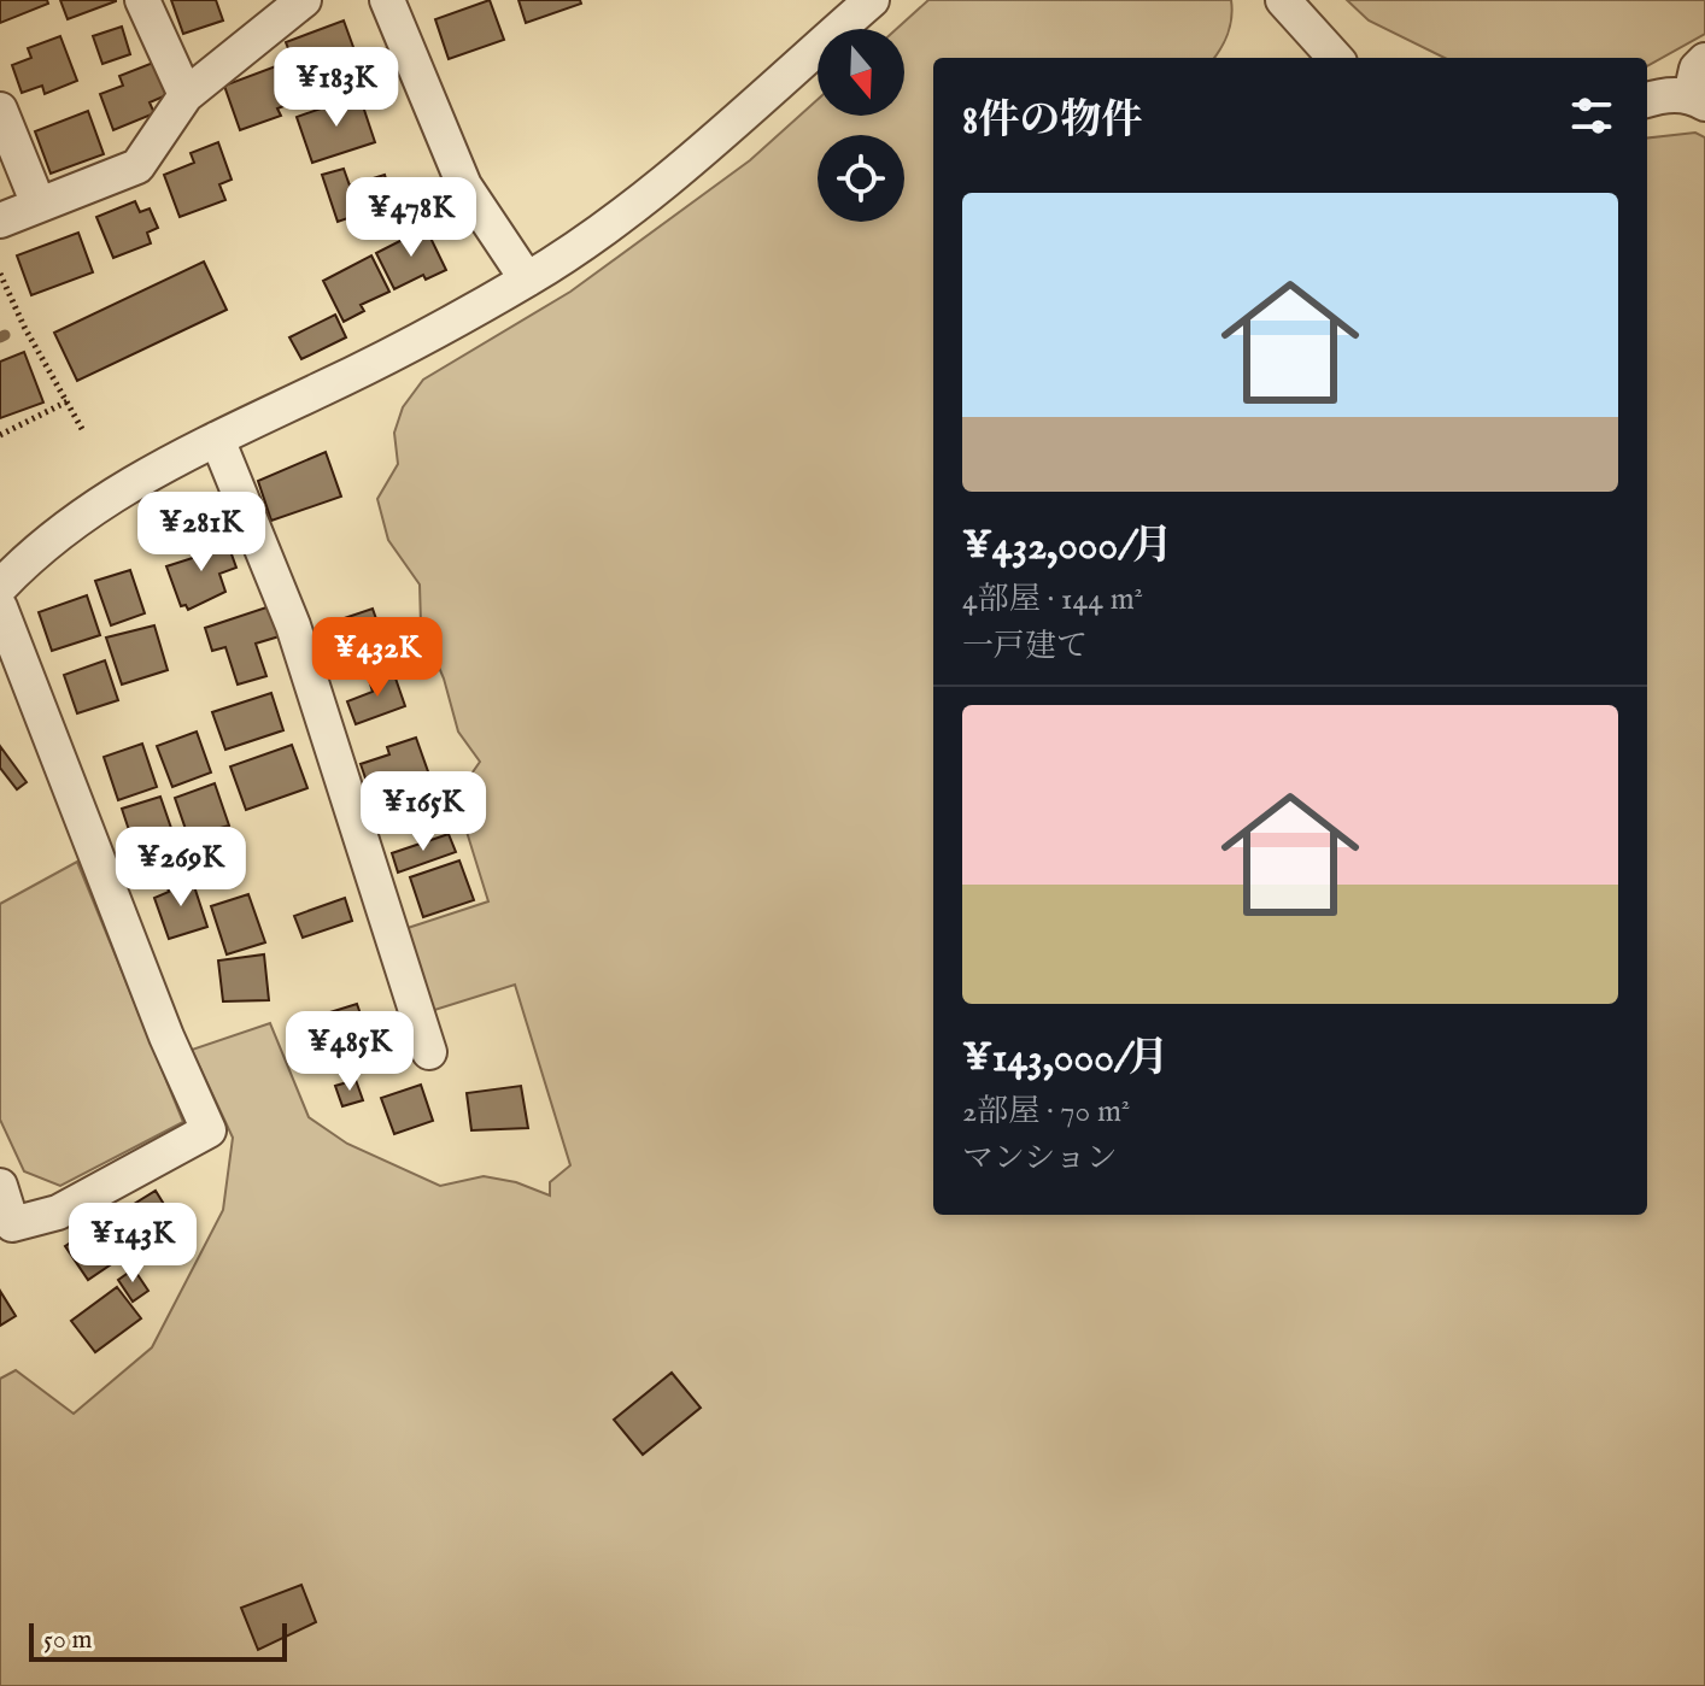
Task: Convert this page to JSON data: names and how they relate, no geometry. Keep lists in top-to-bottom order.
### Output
{
  "scale_bar": "50 m",
  "north": "bottom",
  "page": {
    "price": [
      "¥183K",
      "¥478K",
      "¥281K",
      "¥432K",
      "¥165K",
      "¥269K",
      "¥485K",
      "¥143K"
    ],
    "heading": "8件の物件",
    "list": [
      {
        "name": "¥432,000/月",
        "note": "4部屋 · 144 m² · 一戸建て"
      },
      {
        "name": "¥143,000/月",
        "note": "2部屋 · 70 m² · マンション"
      }
    ],
    "scale": "50 m"
  }
}
